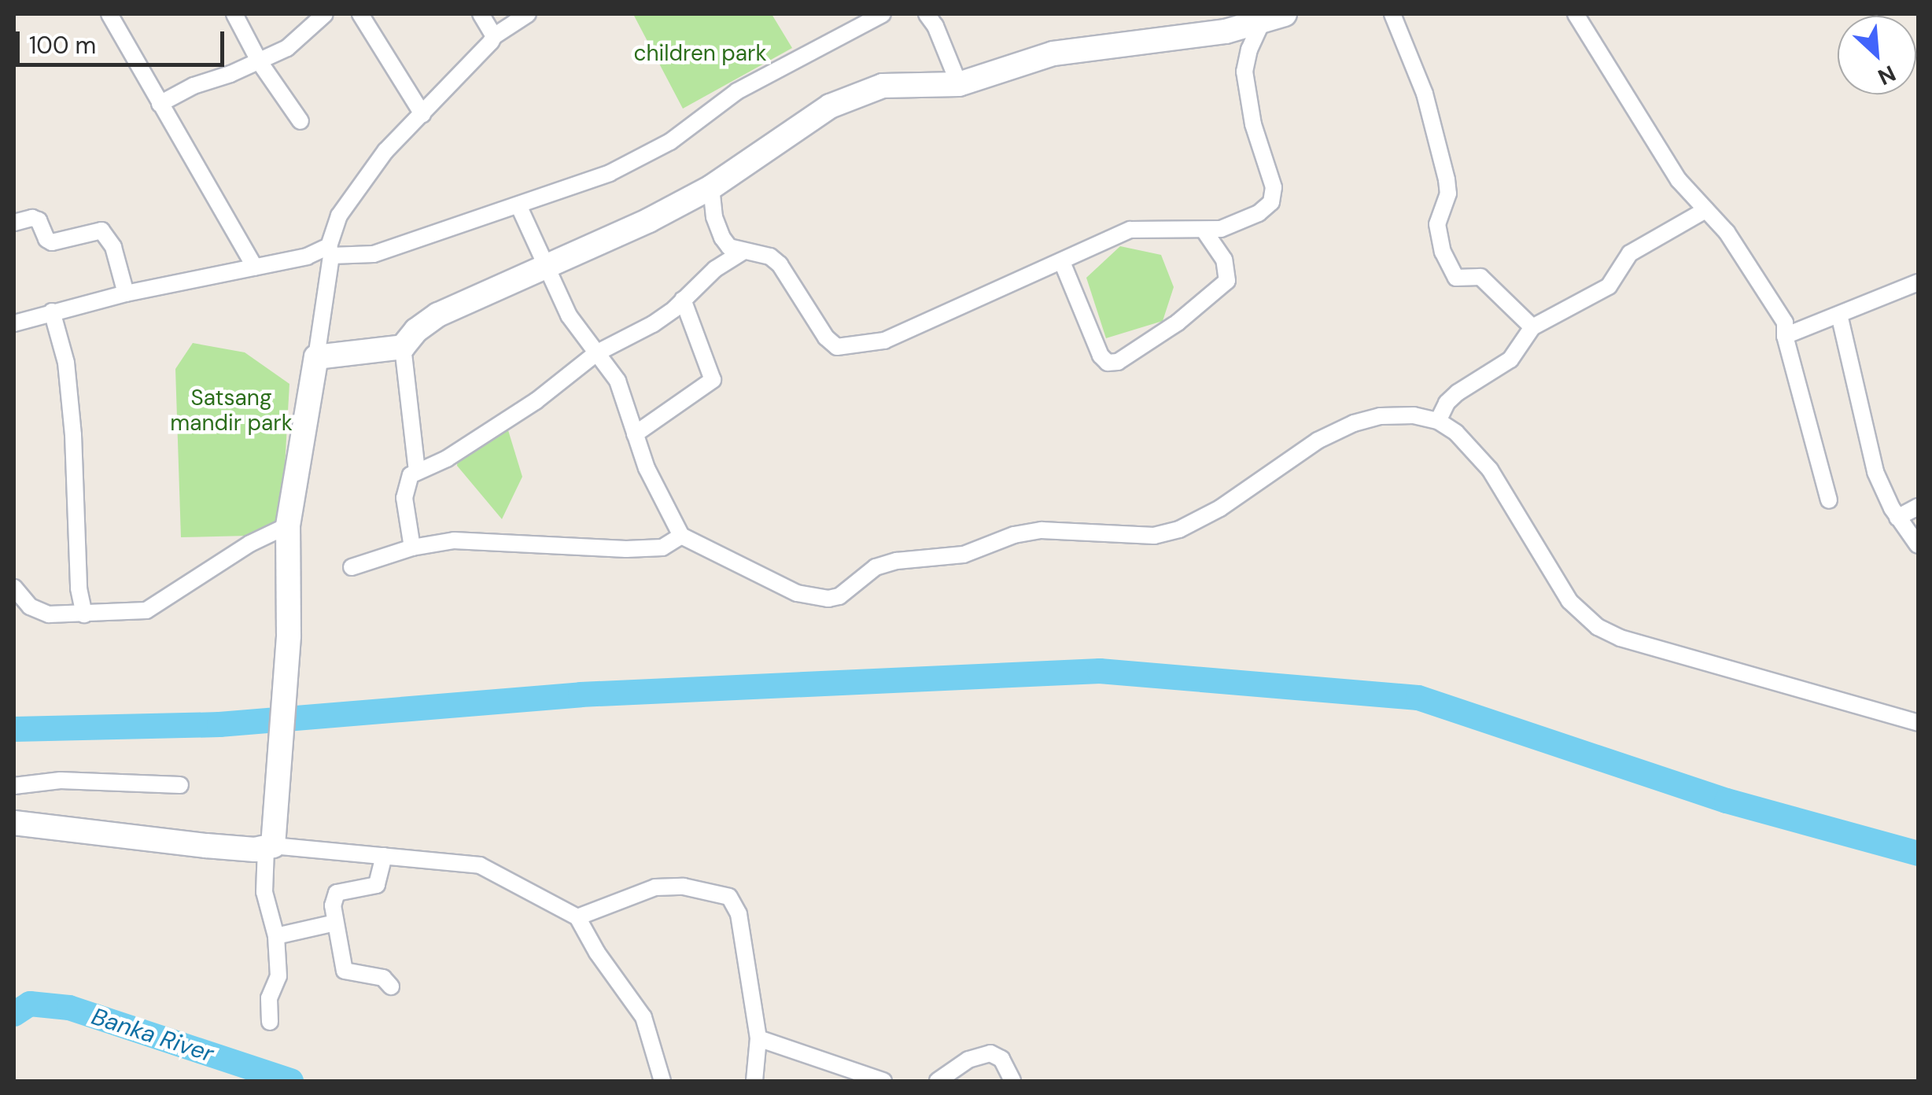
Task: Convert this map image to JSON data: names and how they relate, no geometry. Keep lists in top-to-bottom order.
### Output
{
  "water": ["Banka River"],
  "parks": ["children park", "Satsang mandir park"],
  "scale_bar": "100 m",
  "north": "bottom right"
}
